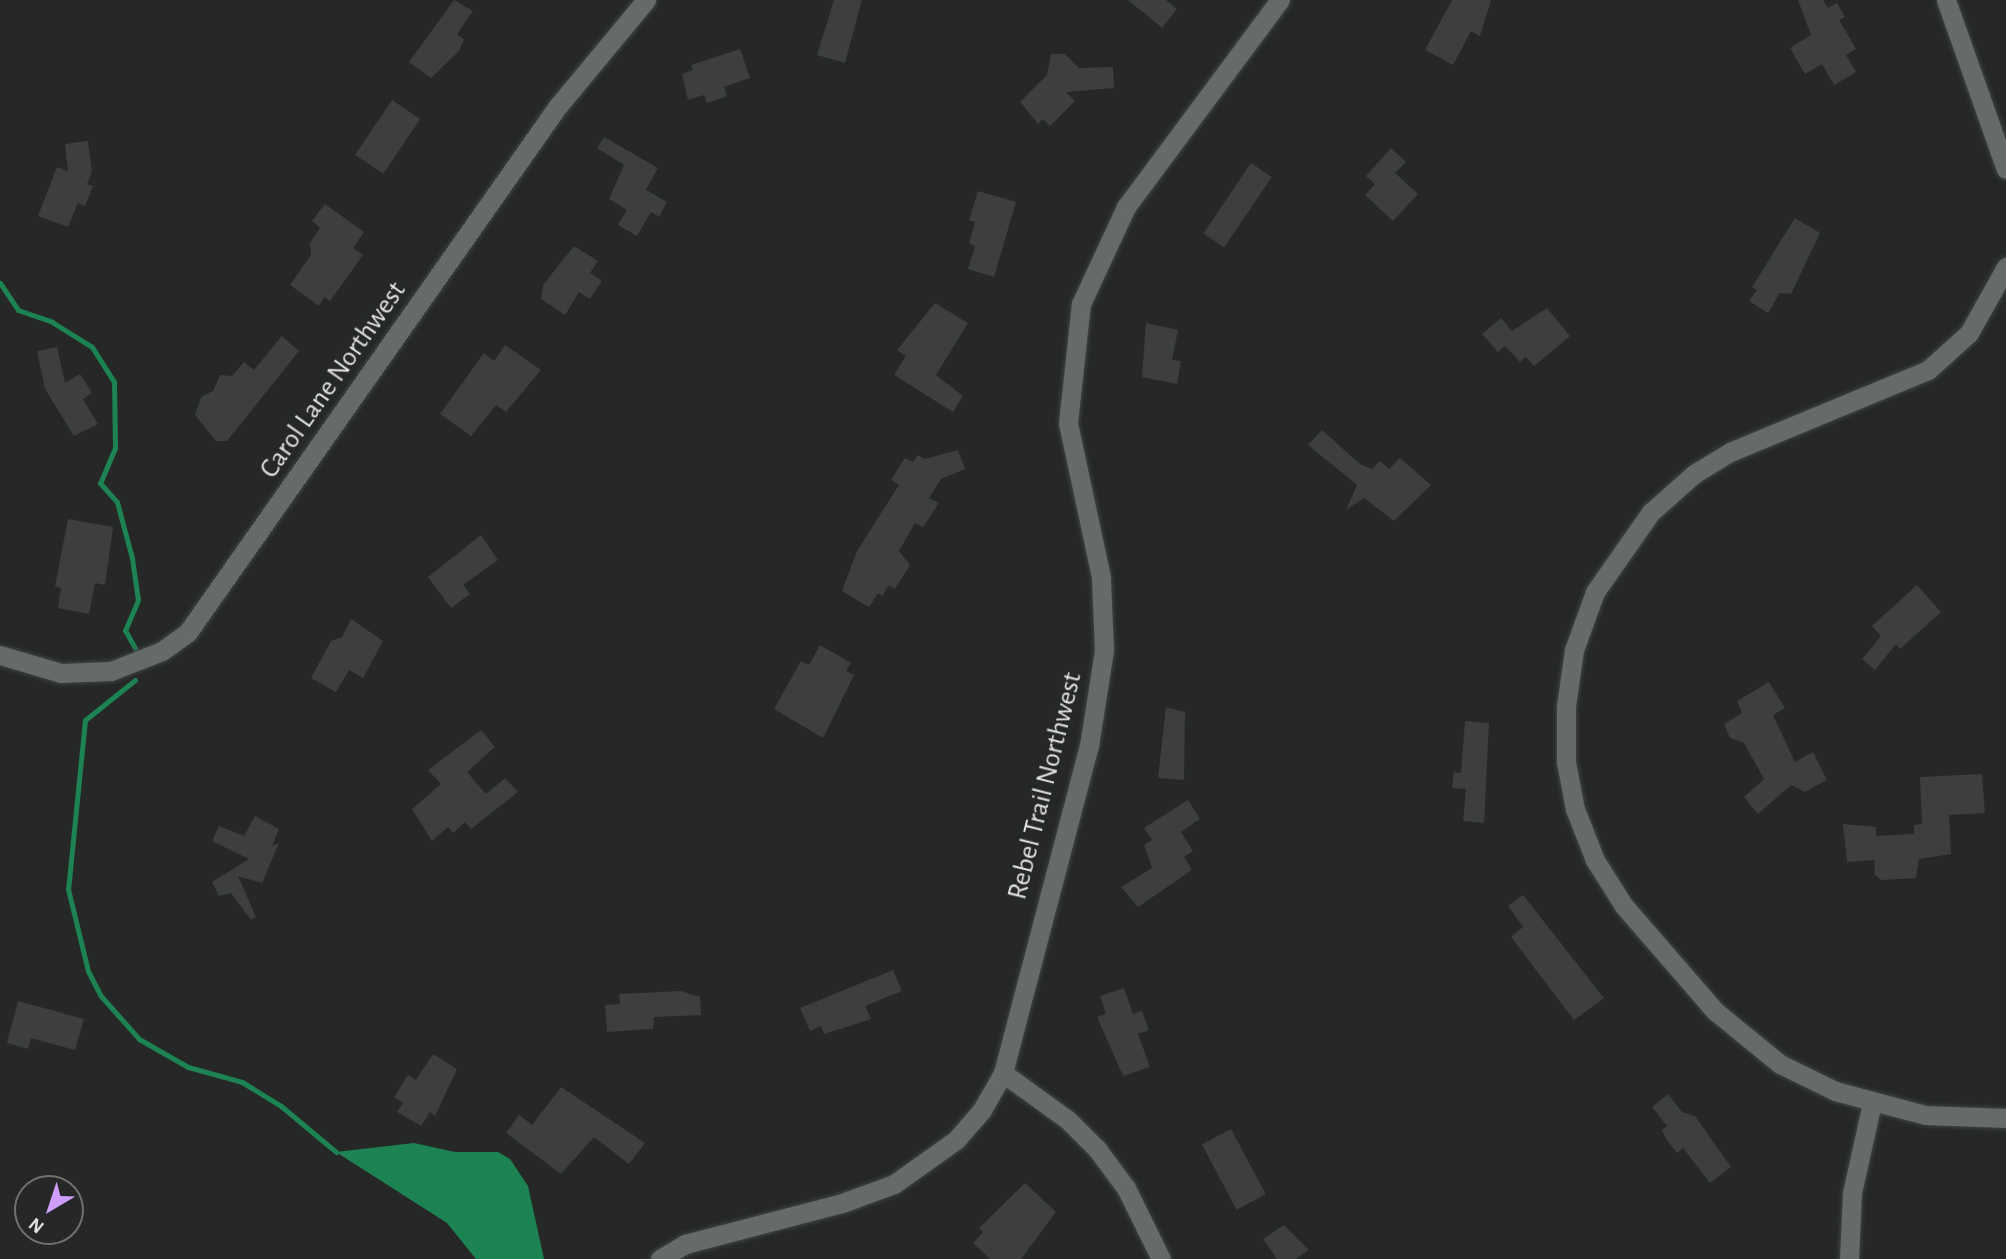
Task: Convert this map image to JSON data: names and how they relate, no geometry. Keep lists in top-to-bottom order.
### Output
{
  "streets": {
    "street": ["Carol Lane Northwest", "Rebel Trail Northwest"]
  },
  "north": "bottom left"
}
